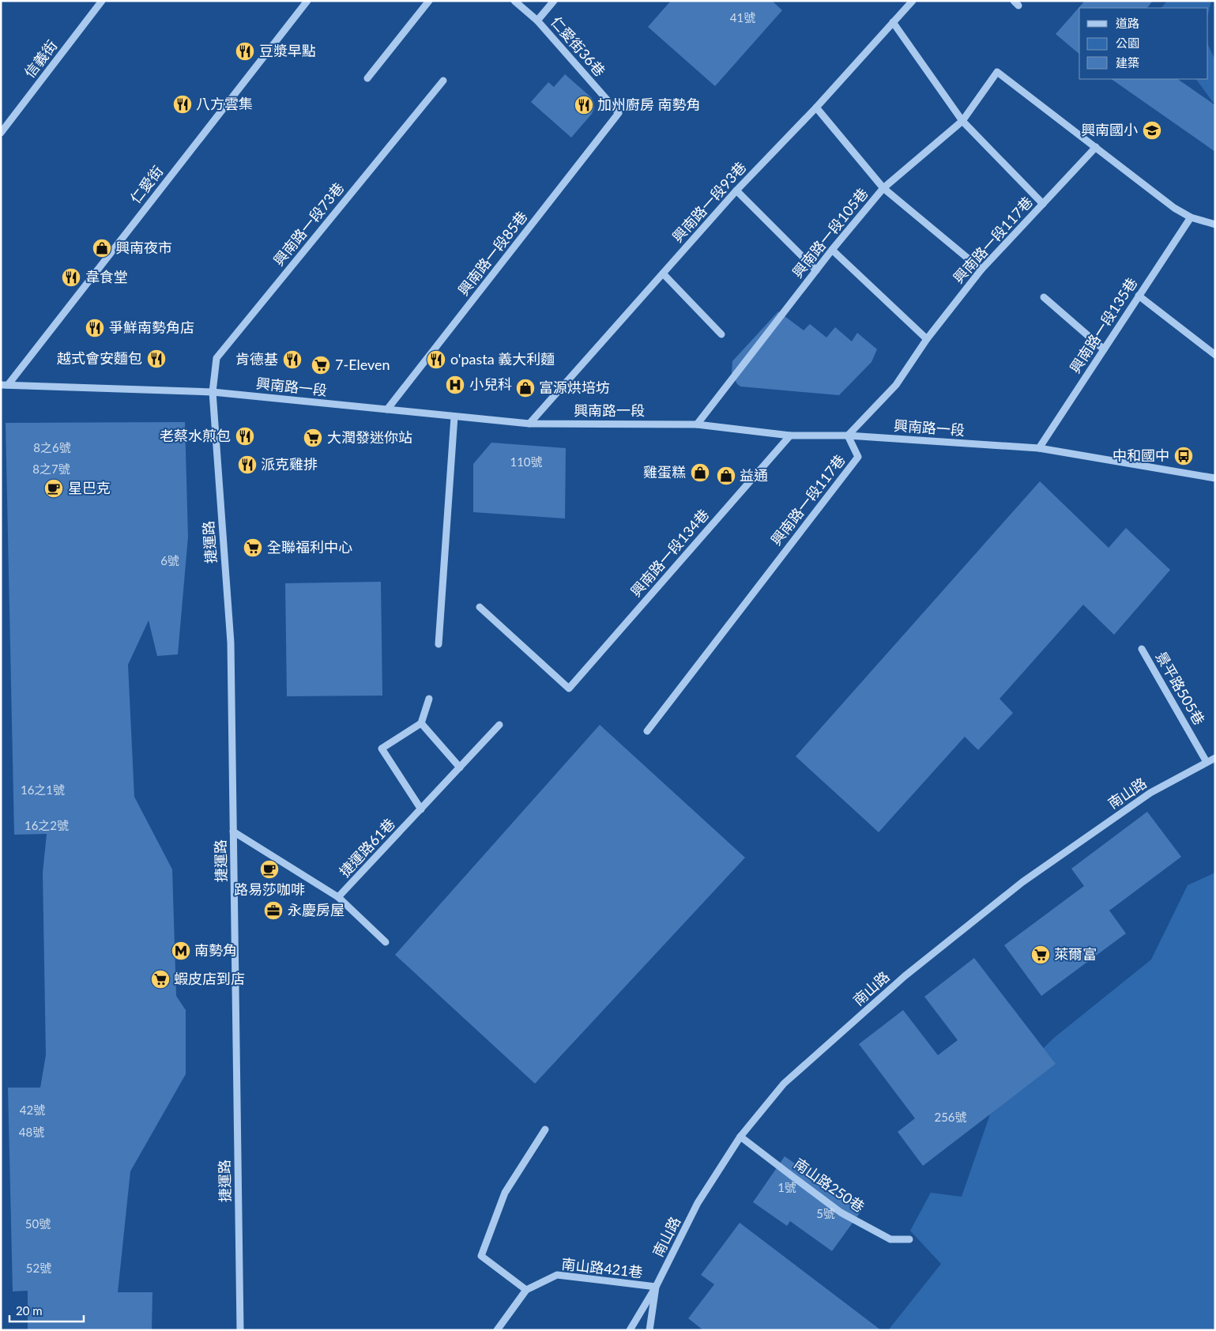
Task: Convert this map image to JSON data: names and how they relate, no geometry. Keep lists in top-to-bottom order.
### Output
{
  "streets": {
    "street": [
      "仁愛街36巷",
      "信義街",
      "仁愛街",
      "興南路一段93巷",
      "興南路一段73巷",
      "興南路一段105巷",
      "興南路一段117巷",
      "興南路一段85巷",
      "興南路一段135巷",
      "興南路一段",
      "捷運路",
      "興南路一段134巷",
      "景平路505巷",
      "南山路",
      "捷運路61巷",
      "南山路250巷",
      "南山路421巷"
    ]
  },
  "crossings": [
    ["仁愛街36巷", "興南路一段85巷"],
    ["仁愛街", "興南路一段"],
    ["興南路一段93巷", "興南路一段"],
    ["興南路一段73巷", "興南路一段"],
    ["興南路一段73巷", "捷運路"],
    ["興南路一段105巷", "興南路一段117巷"],
    ["興南路一段105巷", "興南路一段"],
    ["興南路一段117巷", "興南路一段"],
    ["興南路一段85巷", "興南路一段"],
    ["興南路一段135巷", "興南路一段"],
    ["興南路一段", "捷運路"],
    ["興南路一段", "興南路一段134巷"],
    ["捷運路", "捷運路61巷"],
    ["景平路505巷", "南山路"],
    ["南山路", "南山路250巷"],
    ["南山路", "南山路421巷"]
  ],
  "places": {
    "restaurant": [
      "豆漿早點",
      "八方雲集",
      "加州廚房 南勢角",
      "韋食堂",
      "爭鮮南勢角店",
      "越式會安麵包",
      "肯德基",
      "o'pasta 義大利麵",
      "老蔡水煎包",
      "派克雞排"
    ],
    "school or university": ["興南國小"],
    "shop": [
      "興南夜市",
      "富源烘培坊",
      "雞蛋糕",
      "益通"
    ],
    "supermarket": [
      "7-Eleven",
      "大潤發迷你站",
      "全聯福利中心",
      "萊爾富",
      "蝦皮店到店"
    ],
    "hospital": ["小兒科"],
    "bus stop": ["中和國中"],
    "cafe": ["星巴克", "路易莎咖啡"],
    "office": ["永慶房屋"],
    "metro station": ["南勢角"]
  },
  "house_numbers": [
    "41號",
    "8之6號",
    "110號",
    "8之7號",
    "6號",
    "16之1號",
    "16之2號",
    "42號",
    "256號",
    "48號",
    "1號",
    "5號",
    "50號",
    "52號"
  ],
  "legend": ["道路", "公園", "建築"],
  "scale_bar": "20 m"
}
